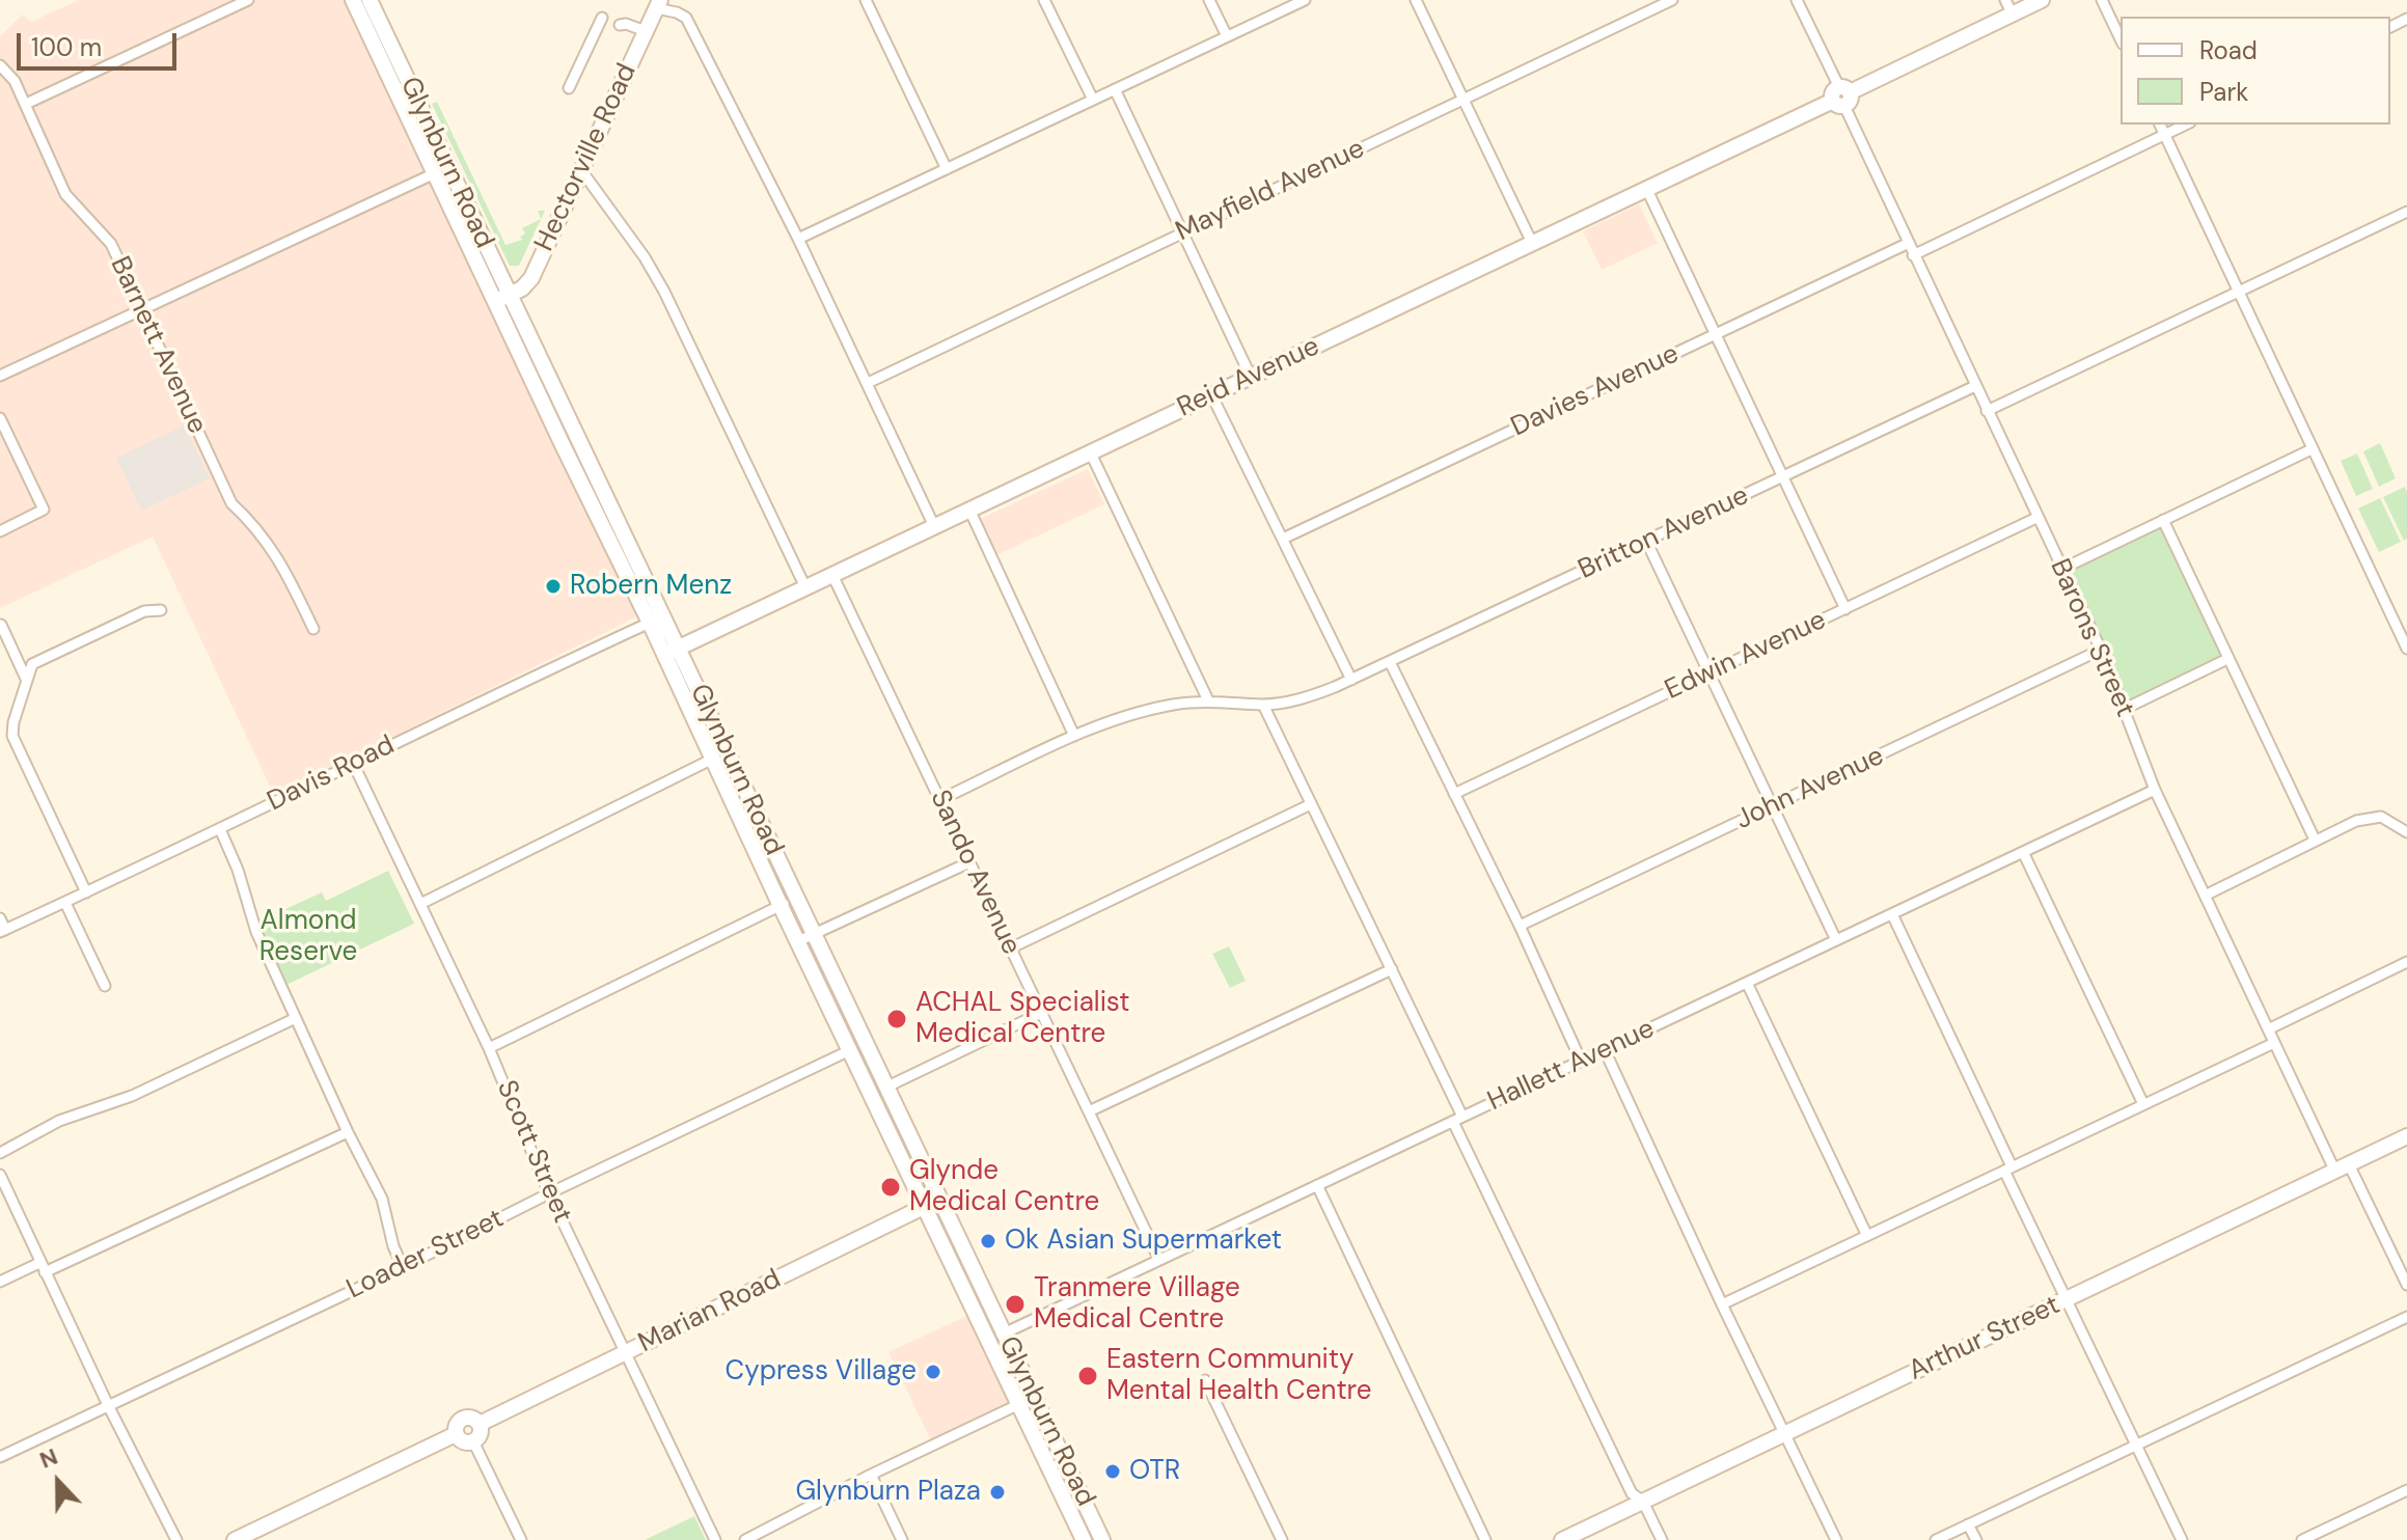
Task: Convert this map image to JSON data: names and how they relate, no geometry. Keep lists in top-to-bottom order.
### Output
{
  "streets": {
    "street": [
      "Hectorville Road",
      "Glynburn Road",
      "Mayfield Avenue",
      "Barnett Avenue",
      "Reid Avenue",
      "Davies Avenue",
      "Britton Avenue",
      "Barons Street",
      "Edwin Avenue",
      "Davis Road",
      "John Avenue",
      "Sando Avenue",
      "Hallett Avenue",
      "Scott Street",
      "Loader Street",
      "Marian Road",
      "Arthur Street"
    ]
  },
  "crossings": [
    ["Hectorville Road", "Glynburn Road"],
    ["Glynburn Road", "Reid Avenue"],
    ["Glynburn Road", "Davis Road"],
    ["Glynburn Road", "Hallett Avenue"],
    ["Glynburn Road", "Loader Street"],
    ["Glynburn Road", "Marian Road"],
    ["Reid Avenue", "Barons Street"],
    ["Reid Avenue", "Sando Avenue"],
    ["Davies Avenue", "Barons Street"],
    ["Britton Avenue", "Barons Street"],
    ["Britton Avenue", "Sando Avenue"],
    ["Barons Street", "Edwin Avenue"],
    ["Barons Street", "John Avenue"],
    ["Barons Street", "Hallett Avenue"],
    ["Barons Street", "Arthur Street"],
    ["Davis Road", "Scott Street"],
    ["Sando Avenue", "Hallett Avenue"],
    ["Scott Street", "Loader Street"],
    ["Scott Street", "Marian Road"]
  ],
  "parks": ["Almond Reserve"],
  "places": [
    "Robern Menz",
    "ACHAL Specialist Medical Centre",
    "Glynde Medical Centre",
    "Ok Asian Supermarket",
    "Tranmere Village Medical Centre",
    "Cypress Village",
    "Eastern Community Mental Health Centre",
    "OTR",
    "Glynburn Plaza"
  ],
  "legend": ["Road", "Park"],
  "scale_bar": "100 m",
  "north": "top"
}
